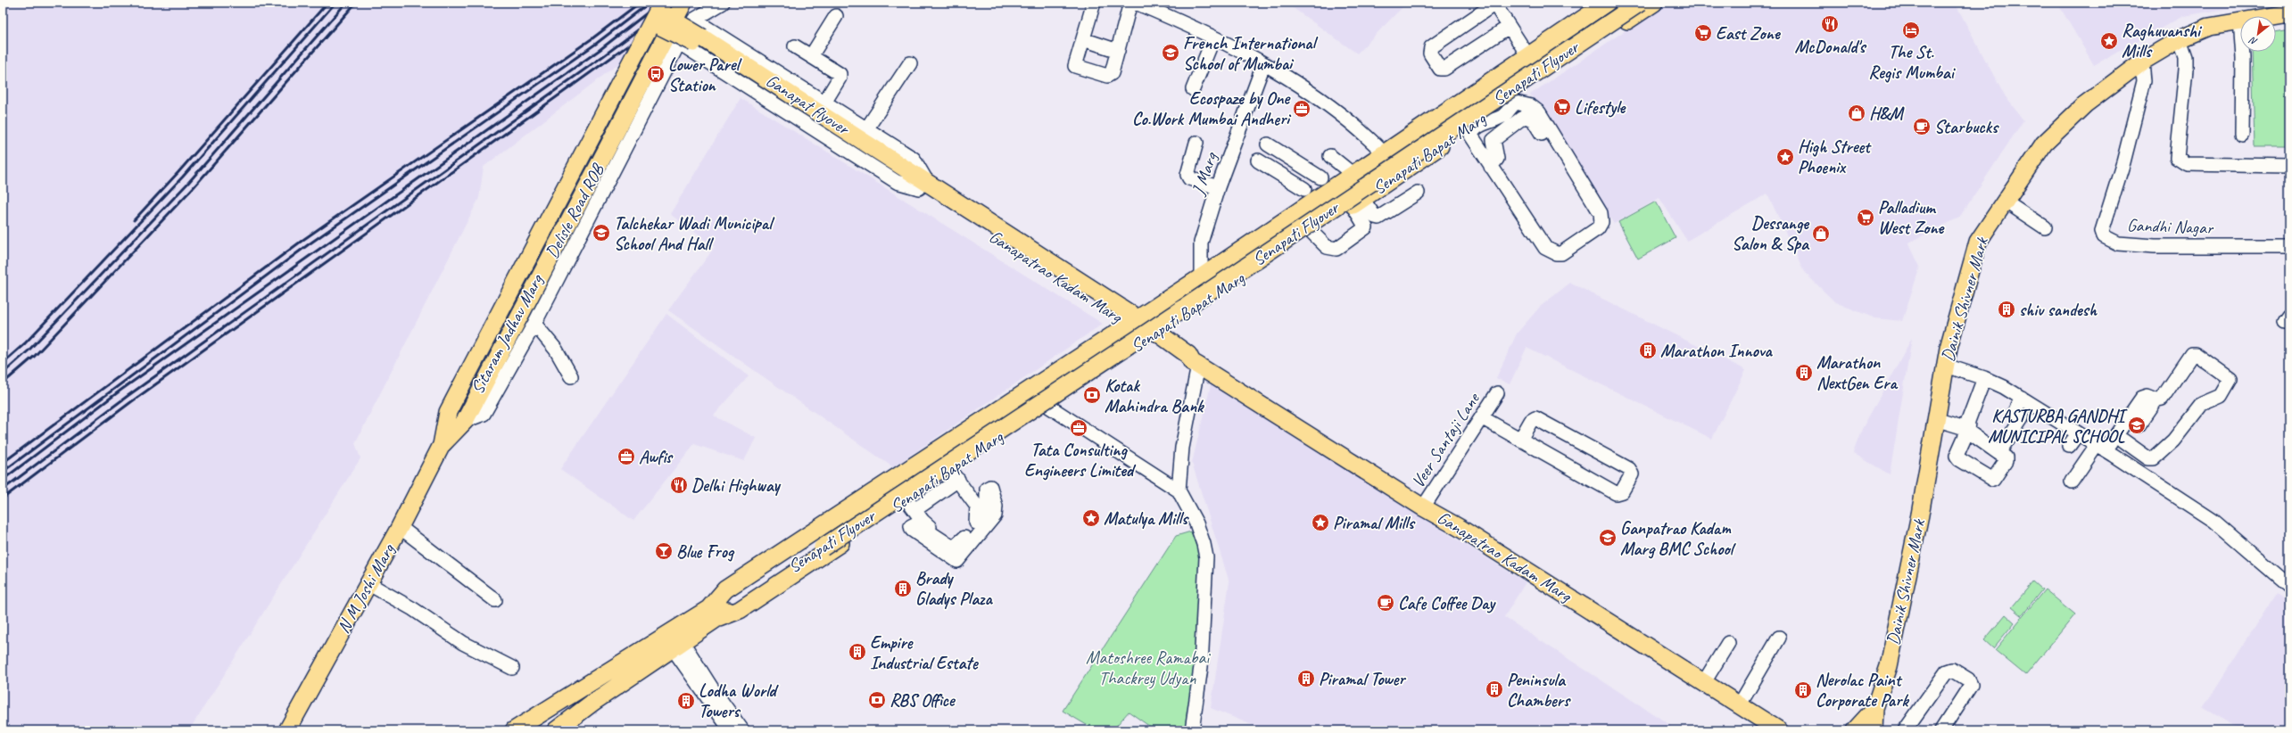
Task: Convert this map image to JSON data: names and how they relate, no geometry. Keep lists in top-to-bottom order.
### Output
{
  "streets": {
    "main road": [
      "Senapati Flyover",
      "Ganapat flyover",
      "Senapati Bapat Marg",
      "Delisle Road ROB",
      "Ganapatrao Kadam Marg",
      "Dainik Shivner Mark",
      "N M Joshi Marg"
    ],
    "street": [
      "J Marg",
      "Gandhi Nagar",
      "Sitaram Jadhav Marg",
      "Veer Santaji Lane"
    ]
  },
  "crossings": [
    ["Senapati Flyover", "Senapati Bapat Marg"],
    ["Ganapat flyover", "Delisle Road ROB"],
    ["Ganapat flyover", "Ganapatrao Kadam Marg"],
    ["Ganapat flyover", "Sitaram Jadhav Marg"],
    ["Senapati Bapat Marg", "J Marg"],
    ["Senapati Bapat Marg", "Ganapatrao Kadam Marg"],
    ["Delisle Road ROB", "Sitaram Jadhav Marg"],
    ["Delisle Road ROB", "N M Joshi Marg"],
    ["Gandhi Nagar", "Dainik Shivner Mark"],
    ["Ganapatrao Kadam Marg", "Veer Santaji Lane"]
  ],
  "parks": ["Matoshree Ramabai Thackrey Udyan"],
  "places": {
    "restaurant": ["McDonald's", "Delhi Highway"],
    "hotel": ["The St. Regis Mumbai"],
    "supermarket": ["East Zone", "Lifestyle", "Palladium West Zone"],
    "place": [
      "Raghuvanshi Mills",
      "High Street Phoenix",
      "Matulya Mills",
      "Piramal Mills"
    ],
    "school or university": [
      "French International School of Mumbai",
      "Talchekar Wadi Municipal School And Hall",
      "KASTURBA GANDHI MUNICIPAL SCHOOL",
      "Ganpatrao Kadam Marg BMC School"
    ],
    "bus stop": ["Lower Parel Station"],
    "office": ["Ecospaze by One Co.Work Mumbai Andheri", "Tata Consulting Engineers Limited", "Awfis"],
    "shop": ["H&M", "Dessange Salon & Spa"],
    "cafe": ["Starbucks", "Cafe Coffee Day"],
    "building": [
      "shiv sandesh",
      "Marathon Innova",
      "Marathon NextGen Era",
      "Brady Gladys Plaza",
      "Empire Industrial Estate",
      "Piramal Tower",
      "Peninsula Chambers",
      "Nerolac Paint Corporate Park",
      "Lodha World Towers"
    ],
    "bank": ["Kotak Mahindra Bank", "RBS Office"],
    "bar": ["Blue Frog"]
  },
  "north": "bottom left"
}
